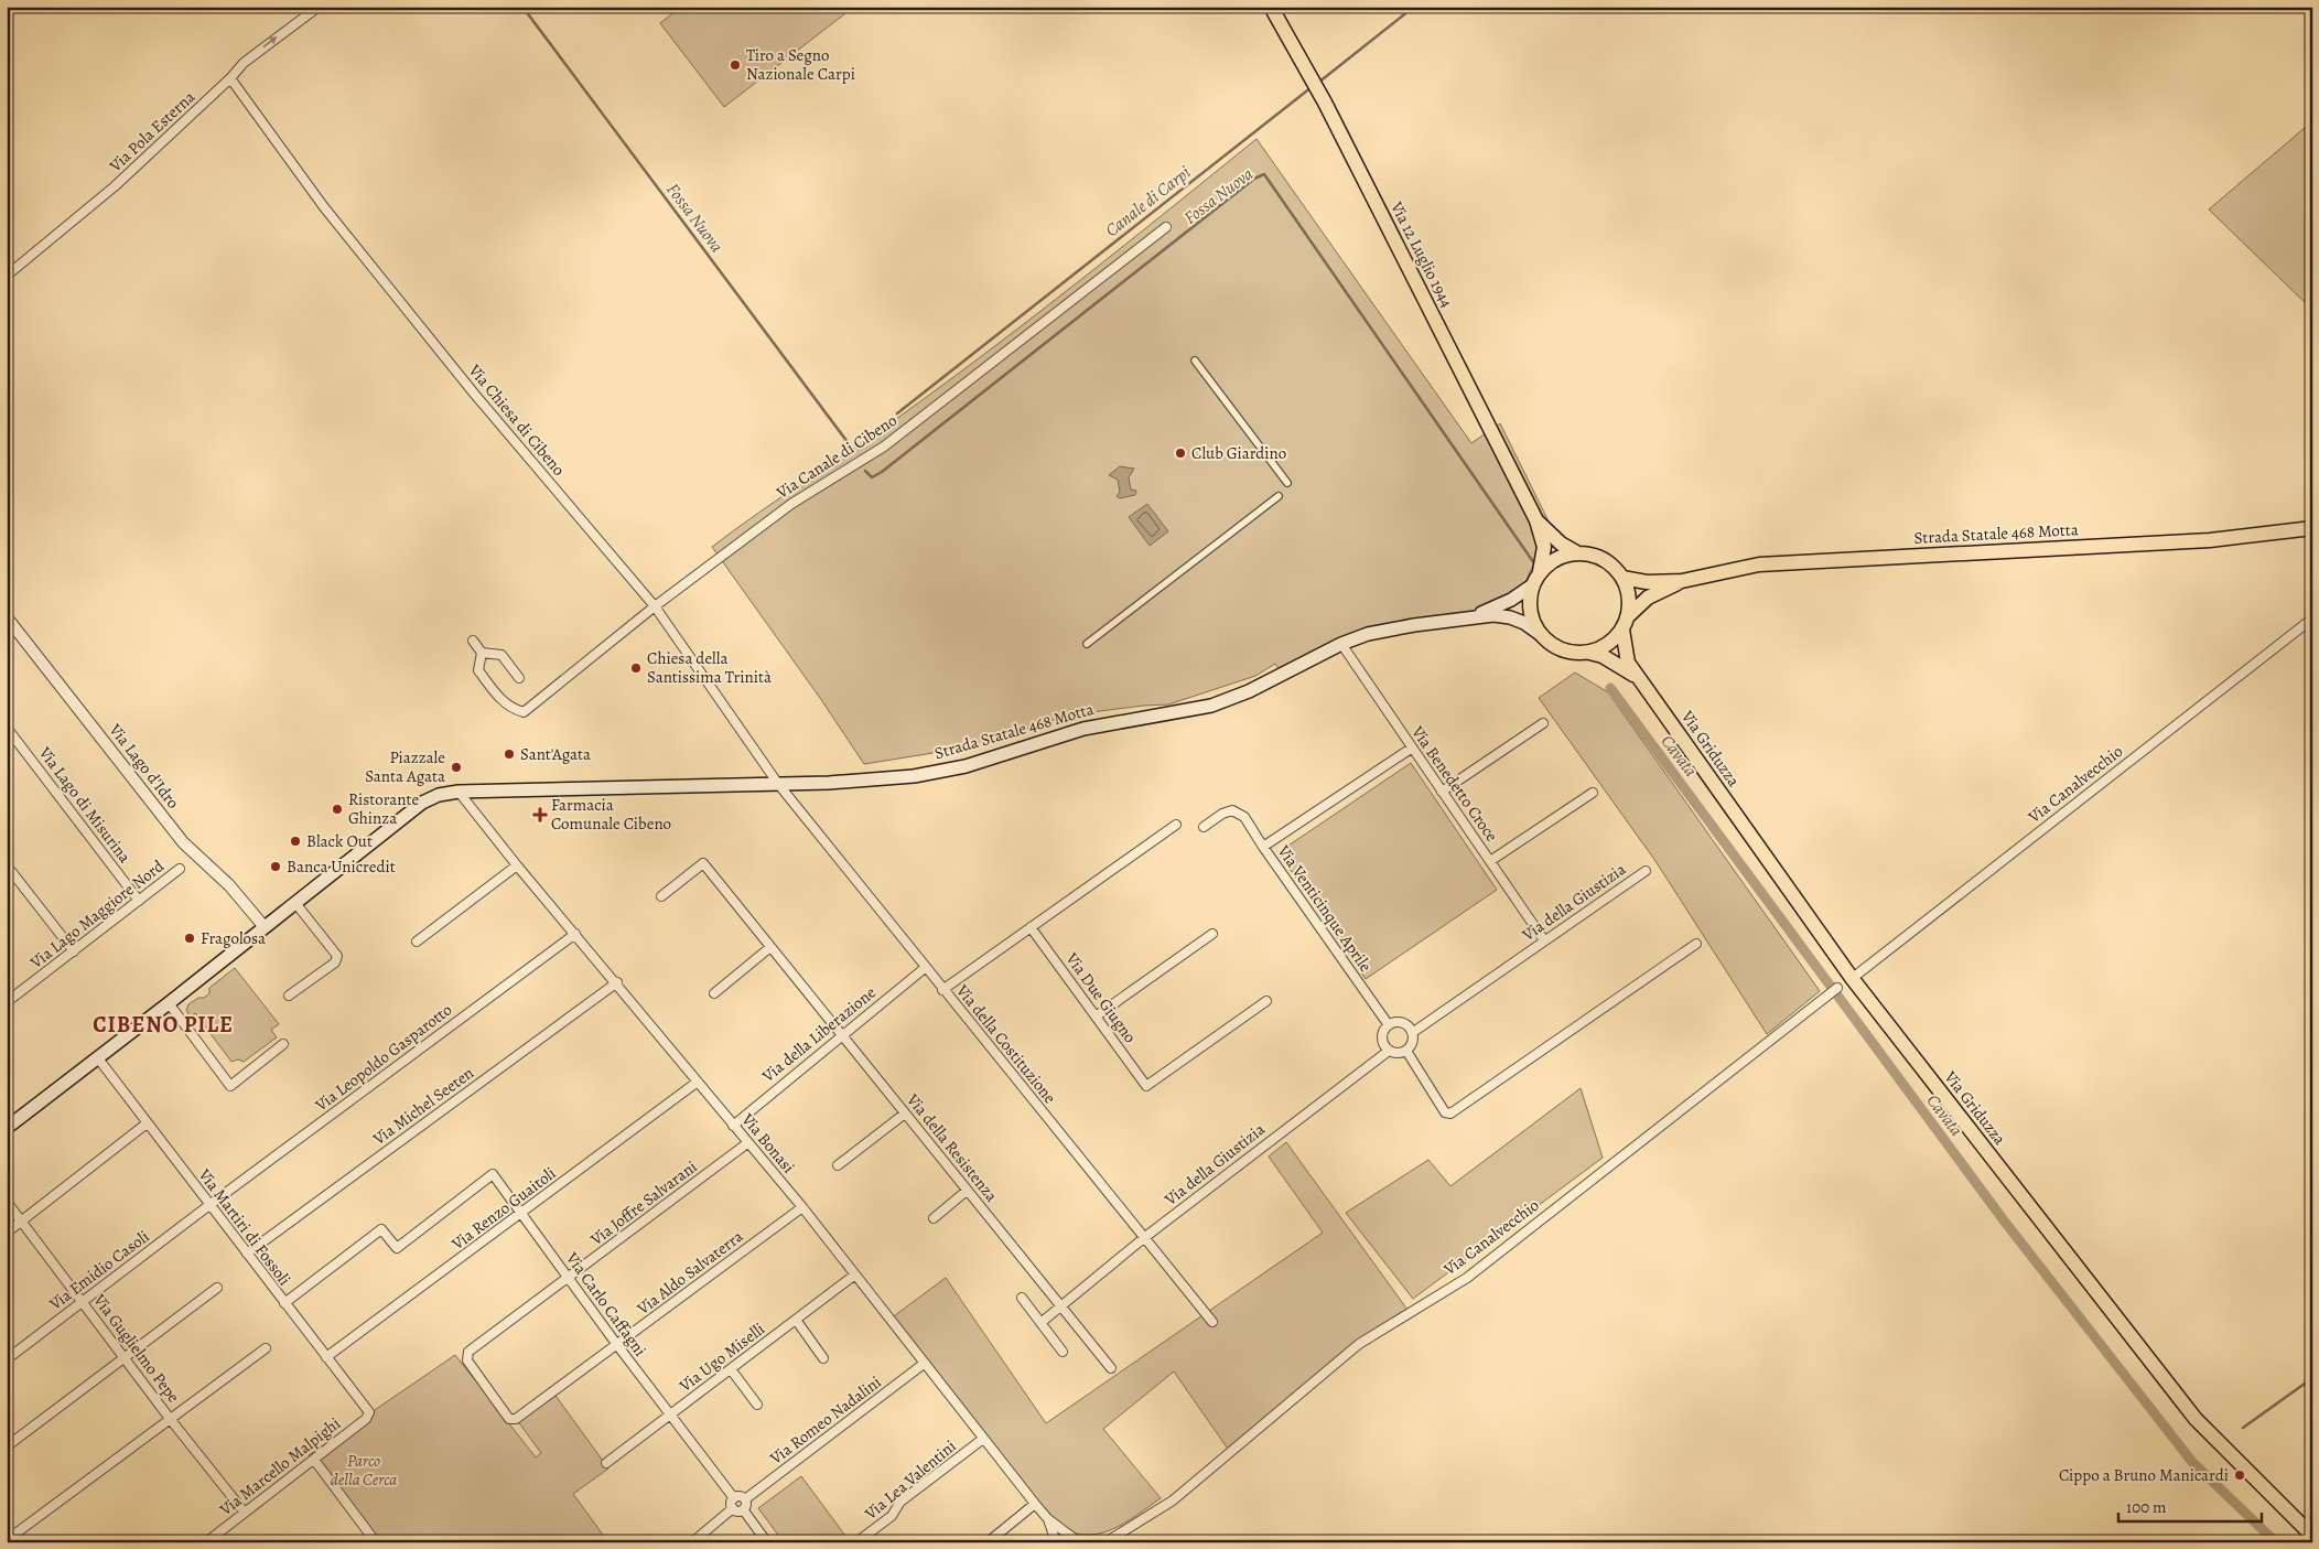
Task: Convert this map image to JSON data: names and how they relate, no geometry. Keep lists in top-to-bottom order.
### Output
{
  "streets": {
    "main road": ["Via 12 Luglio 1944", "Strada Statale 468 Motta", "Via Griduzza"],
    "street": [
      "Via Pola Esterna",
      "Via Chiesa di Cibeno",
      "Via Canale di Cibeno",
      "Via Lago d'Idro",
      "Via Benedetto Croce",
      "Via Canalvecchio",
      "Via Lago di Misurina",
      "Via della Giustizia",
      "Via Venticinque Aprile",
      "Via Lago Maggiore Nord",
      "Via Due Giugno",
      "Via della Liberazione",
      "Via della Costituzione",
      "Via Leopoldo Gasparotto",
      "Via Michel Seeten",
      "Via Bonasi",
      "Via della Resistenza",
      "Via Joffre Salvarani",
      "Via Renzo Guaitoli",
      "Via Martiri di Fossoli",
      "Via Emidio Casoli",
      "Via Aldo Salvaterra",
      "Via Carlo Caffagni",
      "Via Guglielmo Pepe",
      "Via Ugo Miselli",
      "Via Romeo Nadalini",
      "Via Marcello Malpighi",
      "Via Lea Valentini"
    ]
  },
  "crossings": [
    ["Via Pola Esterna", "Via Chiesa di Cibeno"],
    ["Via Chiesa di Cibeno", "Via Canale di Cibeno"],
    ["Via Chiesa di Cibeno", "Strada Statale 468 Motta"],
    ["Via Chiesa di Cibeno", "Via della Costituzione"],
    ["Strada Statale 468 Motta", "Via Lago d'Idro"],
    ["Strada Statale 468 Motta", "Via Benedetto Croce"],
    ["Strada Statale 468 Motta", "Via della Costituzione"],
    ["Strada Statale 468 Motta", "Via Bonasi"],
    ["Strada Statale 468 Motta", "Via Martiri di Fossoli"],
    ["Via Benedetto Croce", "Via della Giustizia"],
    ["Via Benedetto Croce", "Via Venticinque Aprile"],
    ["Via Lago di Misurina", "Via Lago Maggiore Nord"],
    ["Via della Giustizia", "Via Venticinque Aprile"],
    ["Via della Giustizia", "Via della Costituzione"],
    ["Via della Giustizia", "Via della Resistenza"],
    ["Via della Liberazione", "Via della Costituzione"],
    ["Via della Liberazione", "Via Bonasi"],
    ["Via della Liberazione", "Via della Resistenza"],
    ["Via Leopoldo Gasparotto", "Via Bonasi"],
    ["Via Leopoldo Gasparotto", "Via Martiri di Fossoli"],
    ["Via Leopoldo Gasparotto", "Via Emidio Casoli"],
    ["Via Michel Seeten", "Via Bonasi"],
    ["Via Michel Seeten", "Via Martiri di Fossoli"],
    ["Via Bonasi", "Via Joffre Salvarani"],
    ["Via Bonasi", "Via Renzo Guaitoli"],
    ["Via Bonasi", "Via Aldo Salvaterra"],
    ["Via Bonasi", "Via Ugo Miselli"],
    ["Via Bonasi", "Via Romeo Nadalini"],
    ["Via Bonasi", "Via Lea Valentini"],
    ["Via Joffre Salvarani", "Via Aldo Salvaterra"],
    ["Via Joffre Salvarani", "Via Carlo Caffagni"],
    ["Via Renzo Guaitoli", "Via Martiri di Fossoli"],
    ["Via Renzo Guaitoli", "Via Carlo Caffagni"],
    ["Via Martiri di Fossoli", "Via Emidio Casoli"],
    ["Via Martiri di Fossoli", "Via Carlo Caffagni"],
    ["Via Martiri di Fossoli", "Via Marcello Malpighi"],
    ["Via Emidio Casoli", "Via Guglielmo Pepe"],
    ["Via Aldo Salvaterra", "Via Carlo Caffagni"],
    ["Via Carlo Caffagni", "Via Ugo Miselli"],
    ["Via Carlo Caffagni", "Via Romeo Nadalini"],
    ["Via Guglielmo Pepe", "Via Marcello Malpighi"]
  ],
  "districts": ["CIBENO PILE"],
  "water": ["Fossa Nuova", "Canale di Carpi", "Cavata"],
  "parks": ["Parco della Cerca"],
  "places": {
    "other": [
      "Tiro a Segno Nazionale Carpi",
      "Club Giardino",
      "Chiesa della Santissima Trinità",
      "Sant'Agata",
      "Piazzale Santa Agata",
      "Ristorante Ghinza",
      "Black Out",
      "Banca Unicredit",
      "Fragolosa",
      "Cippo a Bruno Manicardi"
    ],
    "health": ["Farmacia Comunale Cibeno"]
  },
  "scale_bar": "100 m"
}
